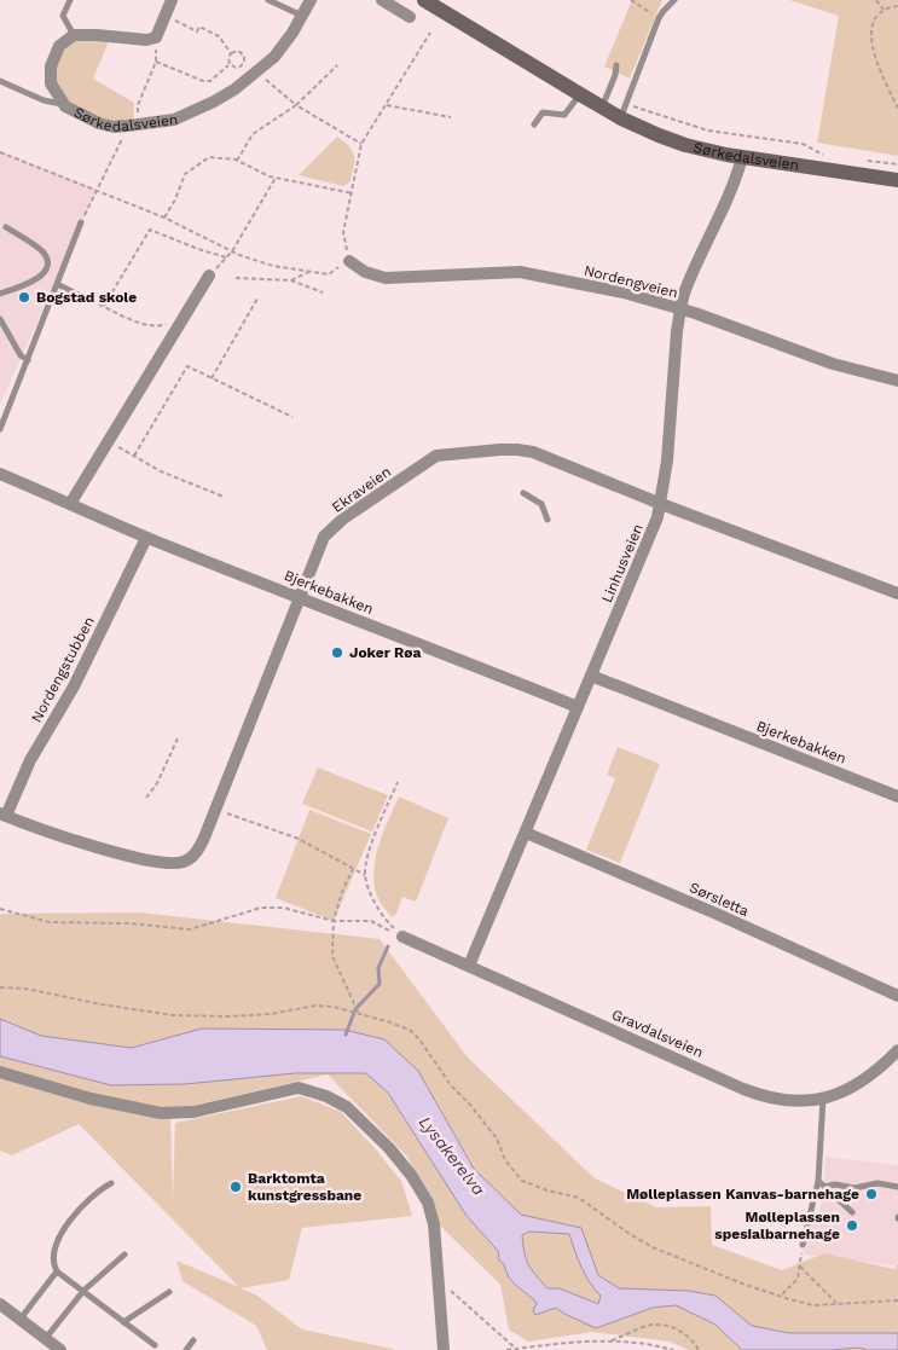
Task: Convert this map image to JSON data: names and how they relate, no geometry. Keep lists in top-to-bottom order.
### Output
{
  "streets": {
    "main road": ["Sørkedalsveien"],
    "street": [
      "Nordengveien",
      "Ekraveien",
      "Linhusveien",
      "Bjerkebakken",
      "Nordengstubben",
      "Sørsletta",
      "Gravdalsveien"
    ]
  },
  "crossings": [
    ["Sørkedalsveien", "Linhusveien"],
    ["Nordengveien", "Linhusveien"],
    ["Ekraveien", "Linhusveien"],
    ["Ekraveien", "Bjerkebakken"],
    ["Ekraveien", "Nordengstubben"],
    ["Linhusveien", "Bjerkebakken"],
    ["Linhusveien", "Sørsletta"],
    ["Linhusveien", "Gravdalsveien"],
    ["Bjerkebakken", "Nordengstubben"]
  ],
  "water": ["Lysakerelva"],
  "places": [
    "Bogstad skole",
    "Joker Røa",
    "Barktomta kunstgressbane",
    "Mølleplassen Kanvas-barnehage",
    "Mølleplassen spesialbarnehage"
  ]
}
